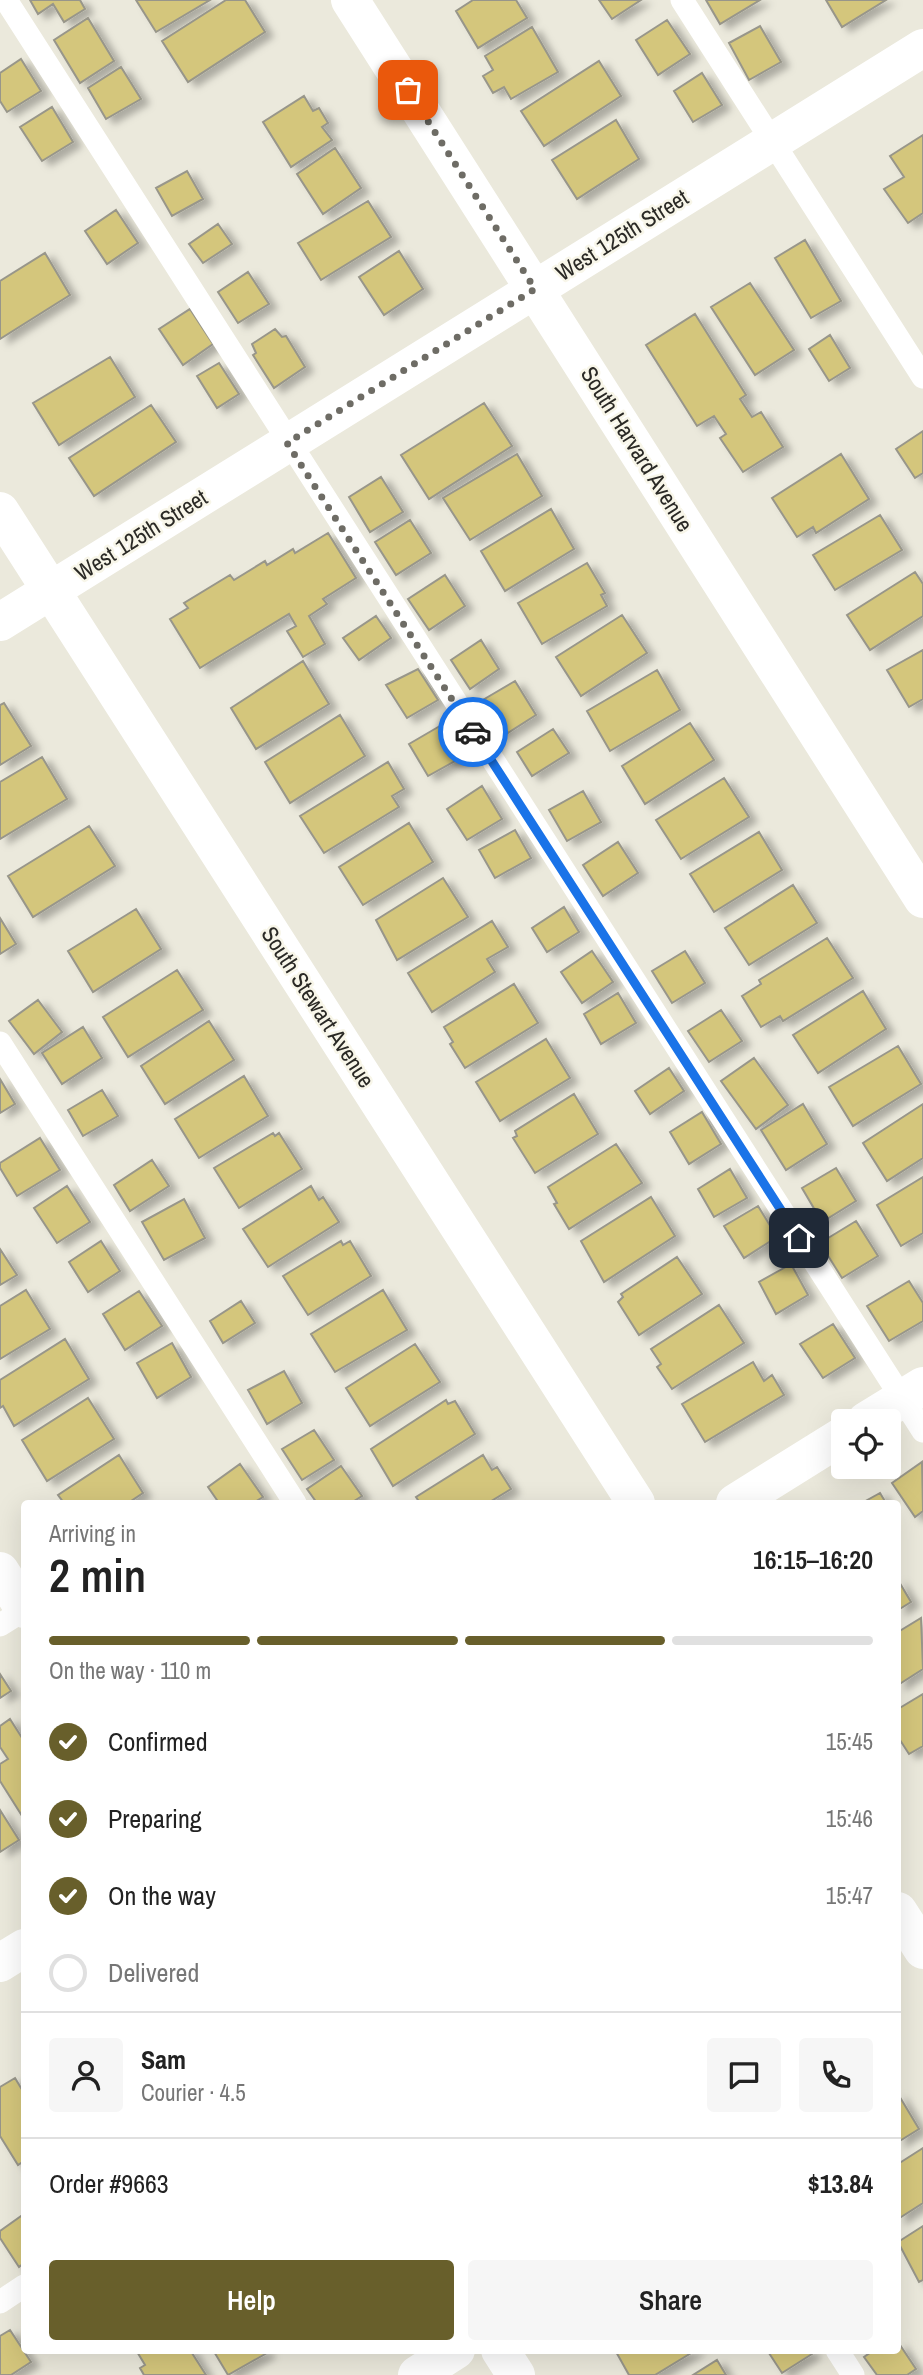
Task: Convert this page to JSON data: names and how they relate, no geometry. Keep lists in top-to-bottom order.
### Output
{
  "streets": {
    "street": ["West 125th Street", "South Harvard Avenue", "South Stewart Avenue"]
  },
  "crossings": [
    ["West 125th Street", "South Harvard Avenue"],
    ["West 125th Street", "South Stewart Avenue"]
  ],
  "page": {
    "heading": ["2 min", "Arriving in", "16:15–16:20"],
    "panel": [
      "Sam",
      "Courier · 4.5",
      "Order #9663",
      "$13.84"
    ],
    "bar": "On the way · 110 m",
    "list": [
      ["Confirmed", "15:45"],
      ["Preparing", "15:46"],
      ["On the way", "15:47"],
      "Delivered"
    ],
    "buttons": ["Help", "Share"]
  }
}
